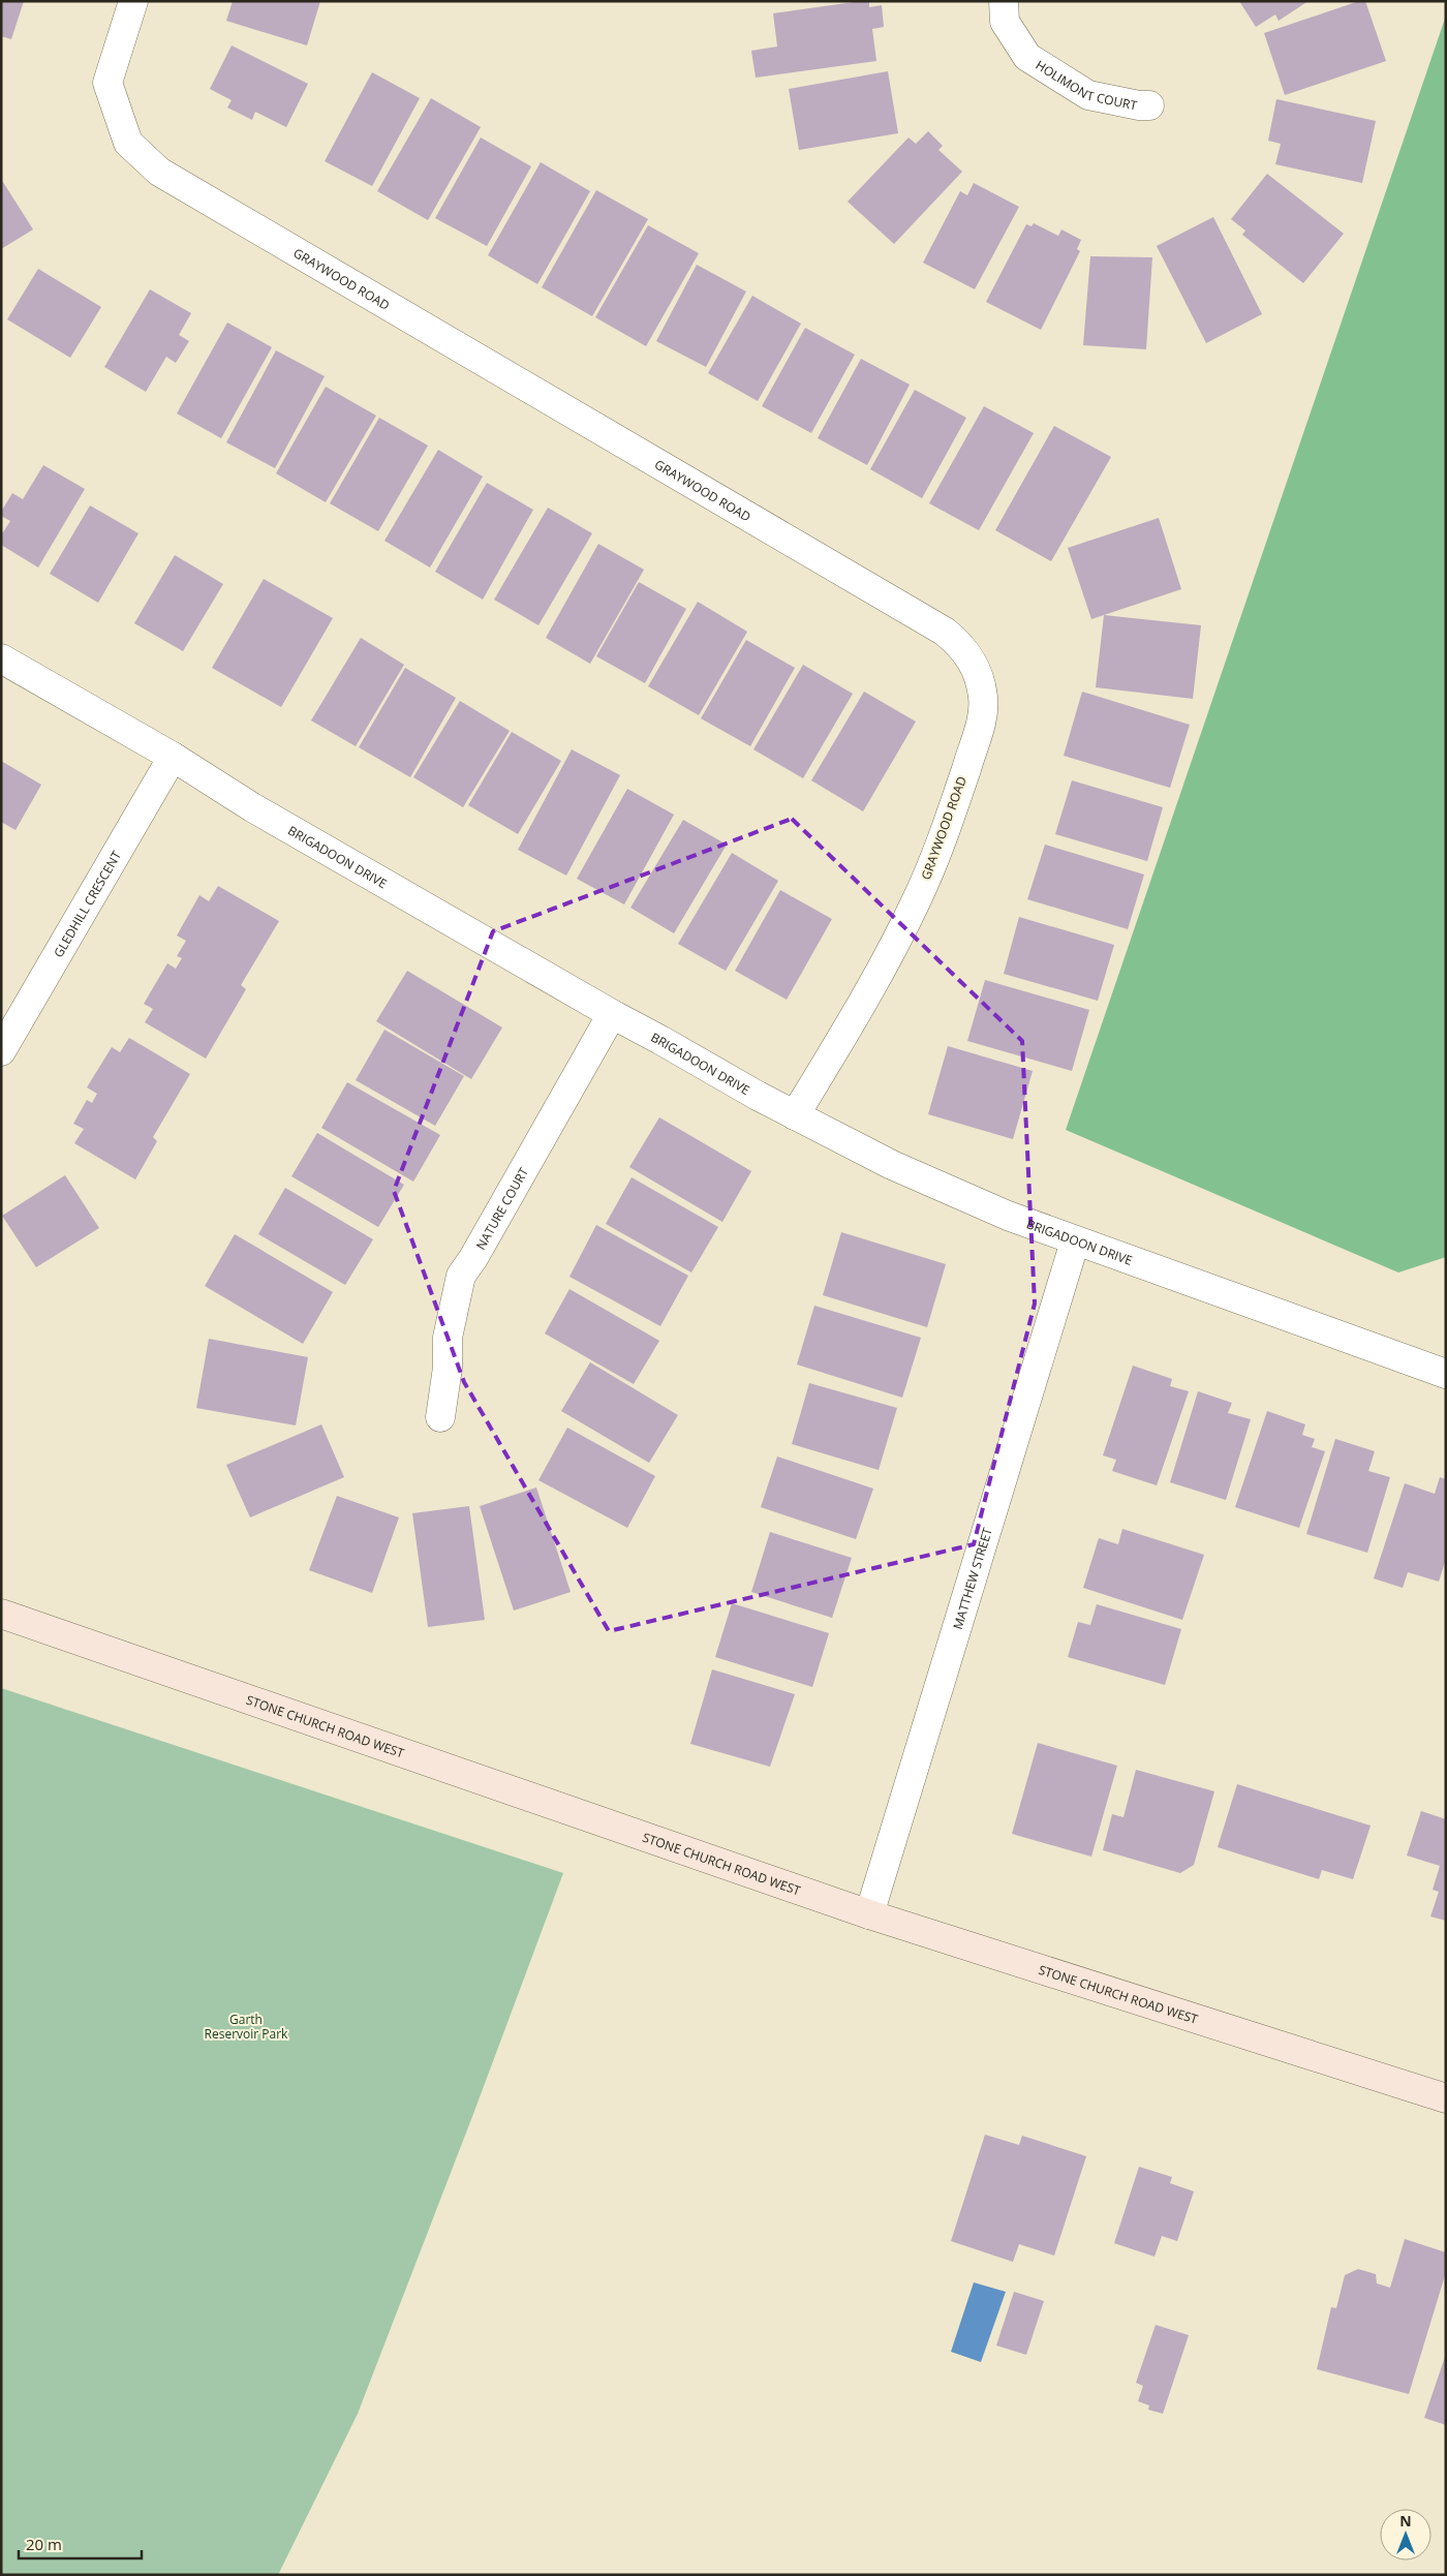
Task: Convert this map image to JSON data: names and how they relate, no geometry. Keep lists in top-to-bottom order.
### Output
{
  "streets": {
    "main road": ["STONE CHURCH ROAD WEST"],
    "street": [
      "HOLIMONT COURT",
      "GRAYWOOD ROAD",
      "BRIGADOON DRIVE",
      "GLEDHILL CRESCENT",
      "NATURE COURT",
      "MATTHEW STREET"
    ]
  },
  "crossings": [
    ["GRAYWOOD ROAD", "BRIGADOON DRIVE"],
    ["BRIGADOON DRIVE", "GLEDHILL CRESCENT"],
    ["BRIGADOON DRIVE", "NATURE COURT"],
    ["BRIGADOON DRIVE", "MATTHEW STREET"],
    ["MATTHEW STREET", "STONE CHURCH ROAD WEST"]
  ],
  "parks": ["Garth Reservoir Park"],
  "scale_bar": "20 m",
  "north": "top"
}
